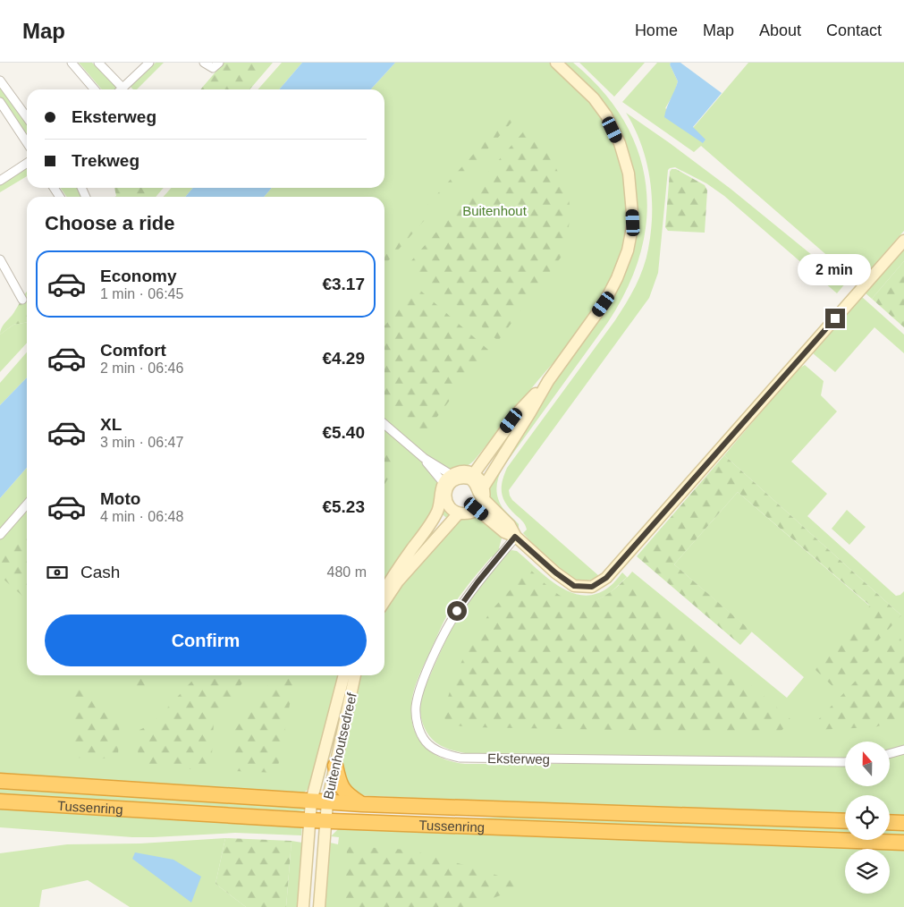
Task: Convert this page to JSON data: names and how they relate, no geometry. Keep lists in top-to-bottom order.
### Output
{
  "streets": {
    "highway": ["Tussenring"],
    "main road": ["Buitenhoutsedreef"],
    "street": ["Eksterweg"]
  },
  "crossings": [
    ["Buitenhoutsedreef", "Tussenring"]
  ],
  "parks": ["Buitenhout"],
  "north": "top",
  "page": {
    "header": "Map",
    "nav": [
      "Home",
      "Map",
      "About",
      "Contact"
    ],
    "banner": ["Eksterweg", "Trekweg"],
    "heading": "Choose a ride",
    "list": [
      {
        "name": "Economy",
        "note": "1 min · 06:45",
        "value": "€3.17"
      },
      {
        "name": "Comfort",
        "note": "2 min · 06:46",
        "value": "€4.29"
      },
      {
        "name": "XL",
        "note": "3 min · 06:47",
        "value": "€5.40"
      },
      {
        "name": "Moto",
        "note": "4 min · 06:48",
        "value": "€5.23"
      }
    ],
    "bubble": "2 min",
    "pay": ["Cash", "480 m"],
    "buttons": "Confirm"
  }
}
